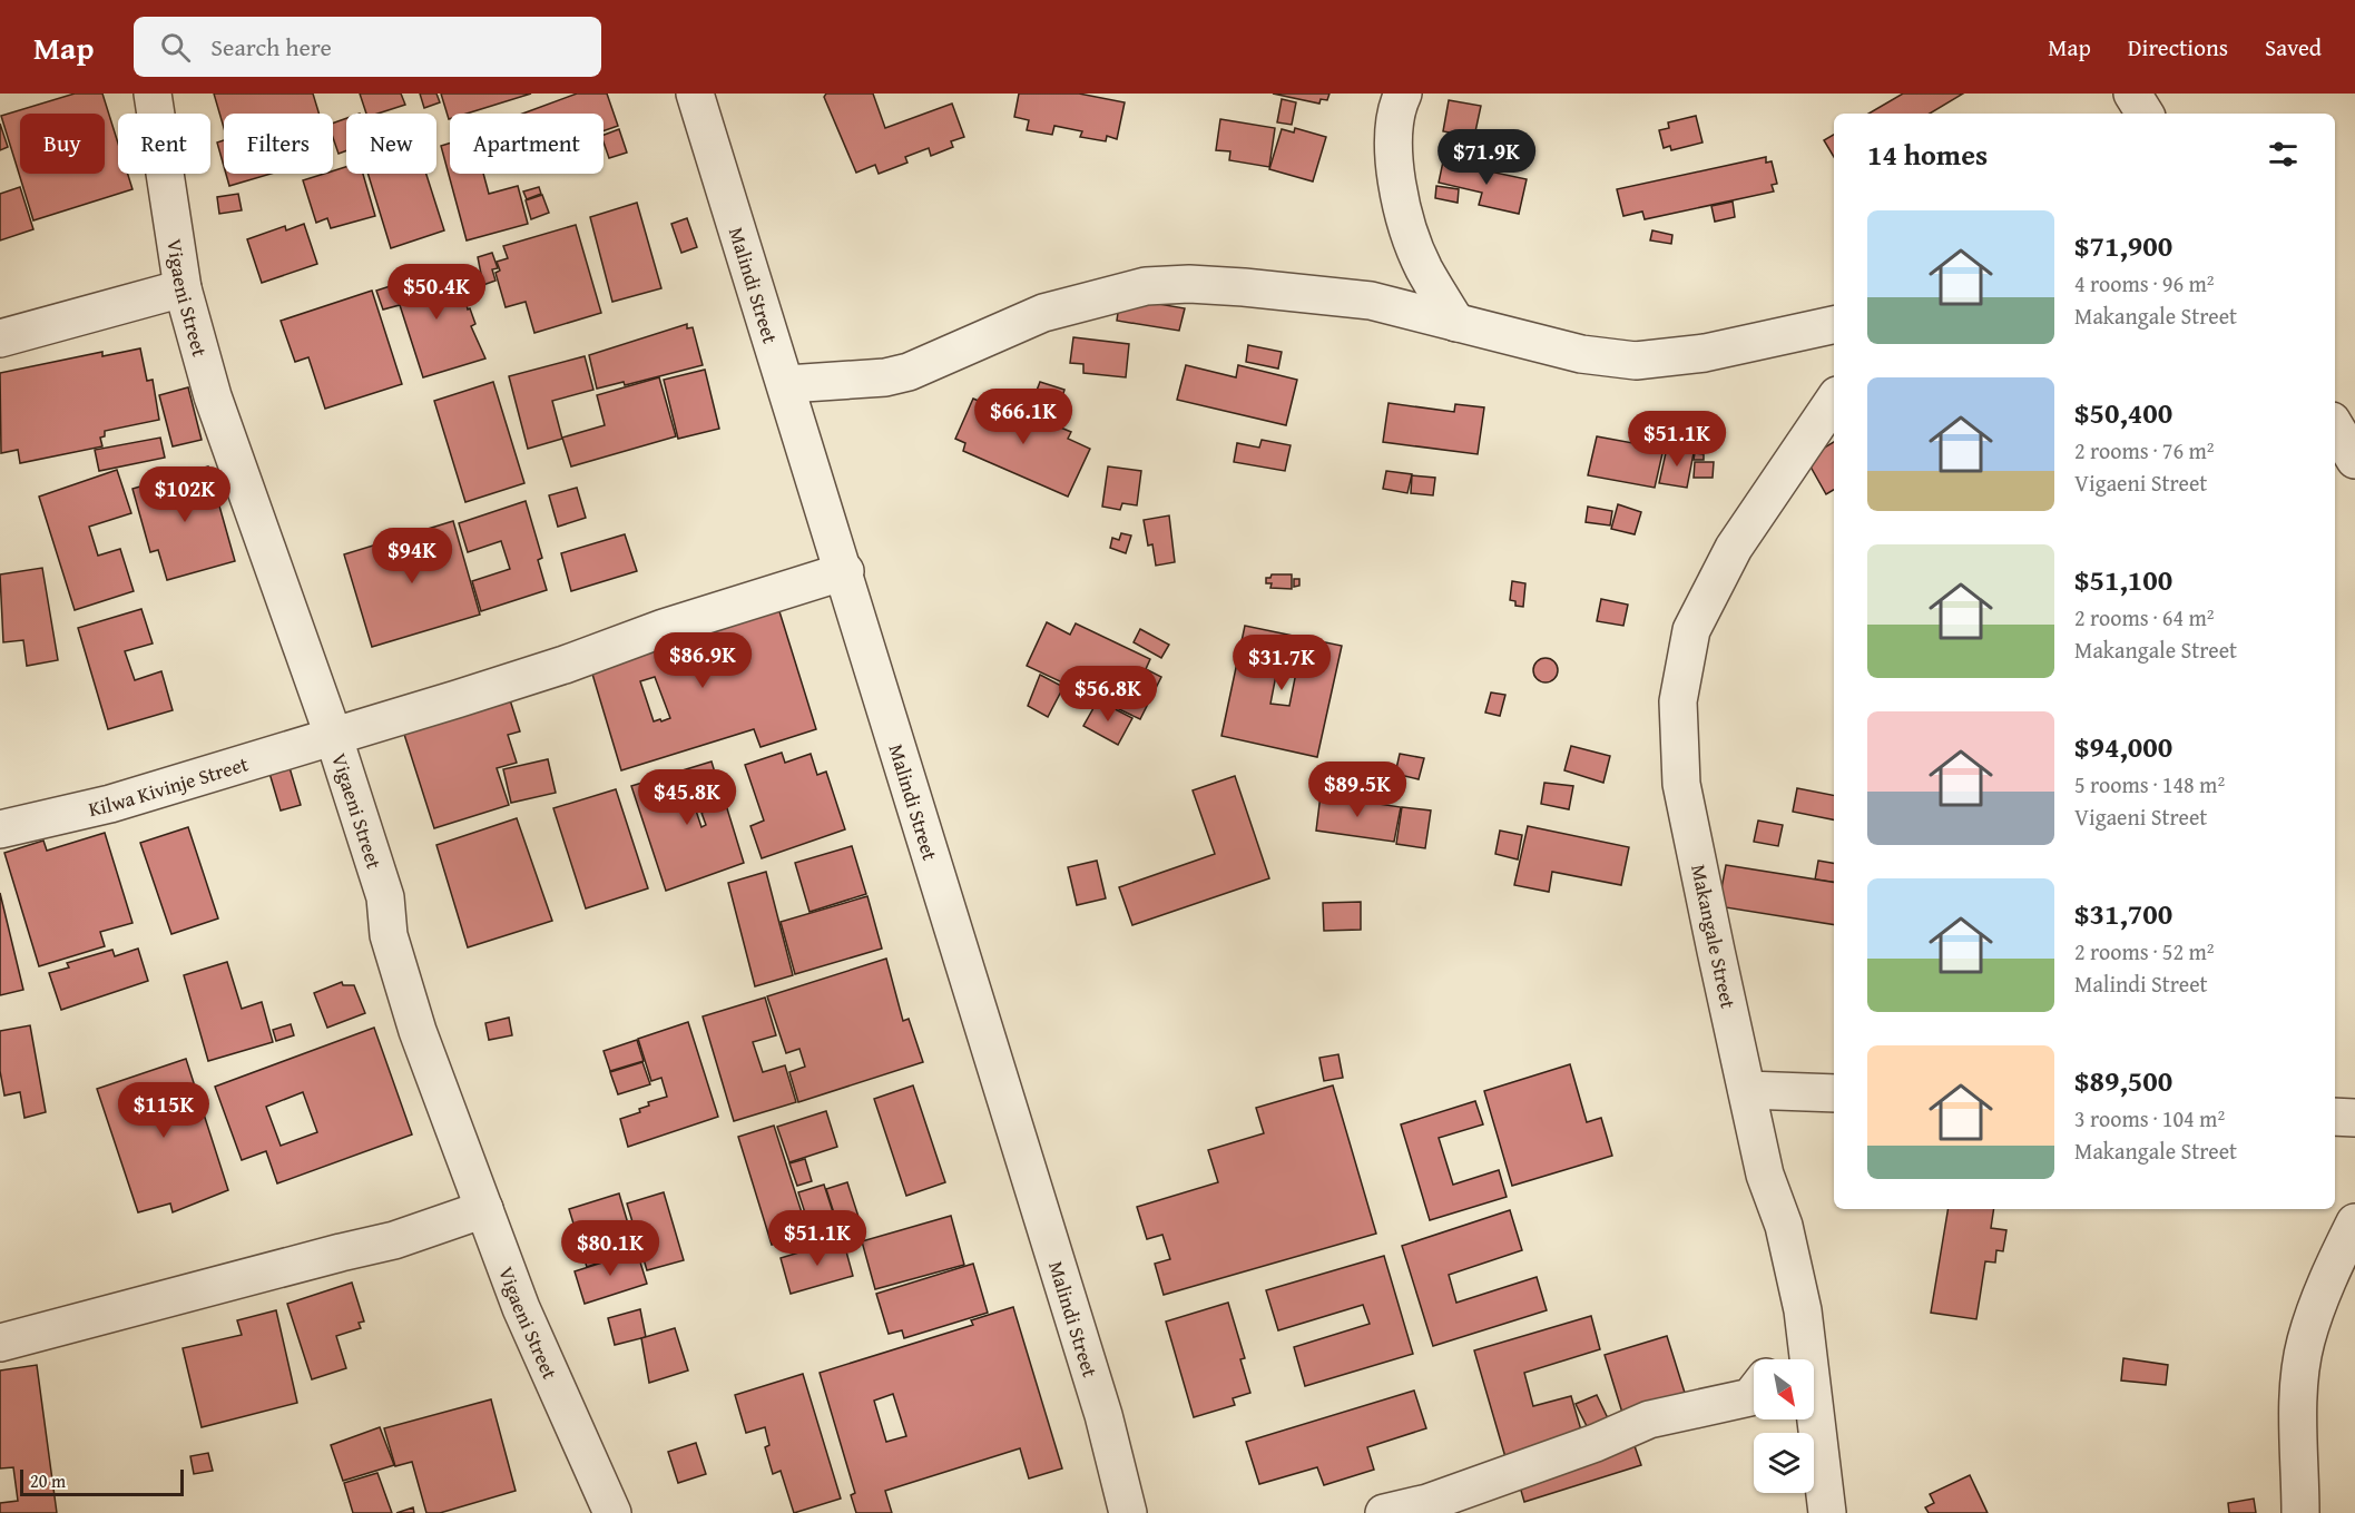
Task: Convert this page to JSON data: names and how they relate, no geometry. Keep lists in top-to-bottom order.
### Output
{
  "streets": {
    "street": [
      "Malindi Street",
      "Vigaeni Street",
      "Kilwa Kivinje Street",
      "Makangale Street"
    ]
  },
  "crossings": [
    ["Malindi Street", "Kilwa Kivinje Street"],
    ["Vigaeni Street", "Kilwa Kivinje Street"]
  ],
  "scale_bar": "20 m",
  "north": "bottom right",
  "page": {
    "header": "Map",
    "search": "Search here",
    "nav": ["Map", "Directions", "Saved"],
    "chip": [
      "Buy",
      "Rent",
      "Filters",
      "New",
      "Apartment"
    ],
    "heading": "14 homes",
    "price": [
      "$71.9K",
      "$50.4K",
      "$66.1K",
      "$51.1K",
      "$102K",
      "$94K",
      "$86.9K",
      "$31.7K",
      "$56.8K",
      "$89.5K",
      "$45.8K",
      "$115K",
      "$51.1K",
      "$80.1K"
    ],
    "list": [
      {
        "name": "$71,900",
        "note": "4 rooms · 96 m² · Makangale Street"
      },
      {
        "name": "$50,400",
        "note": "2 rooms · 76 m² · Vigaeni Street"
      },
      {
        "name": "$51,100",
        "note": "2 rooms · 64 m² · Makangale Street"
      },
      {
        "name": "$94,000",
        "note": "5 rooms · 148 m² · Vigaeni Street"
      },
      {
        "name": "$31,700",
        "note": "2 rooms · 52 m² · Malindi Street"
      },
      {
        "name": "$89,500",
        "note": "3 rooms · 104 m² · Makangale Street"
      }
    ],
    "scale": "20 m"
  }
}
